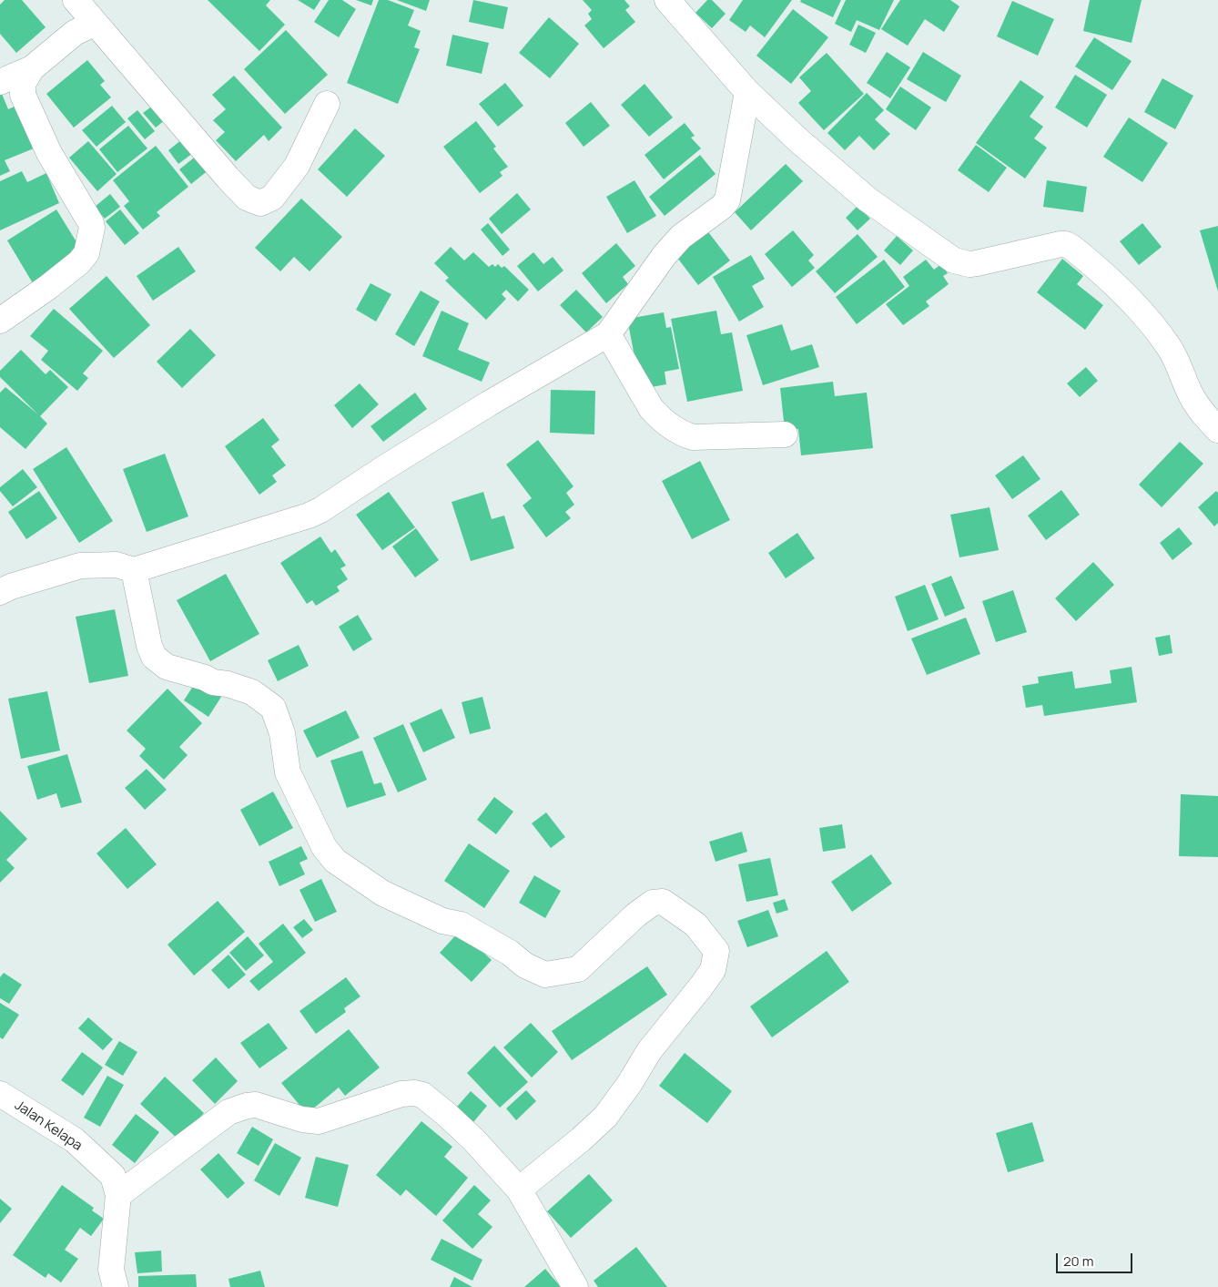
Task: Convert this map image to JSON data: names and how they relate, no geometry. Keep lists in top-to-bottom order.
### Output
{
  "streets": {
    "street": ["Jalan Kelapa"]
  },
  "scale_bar": "20 m"
}
